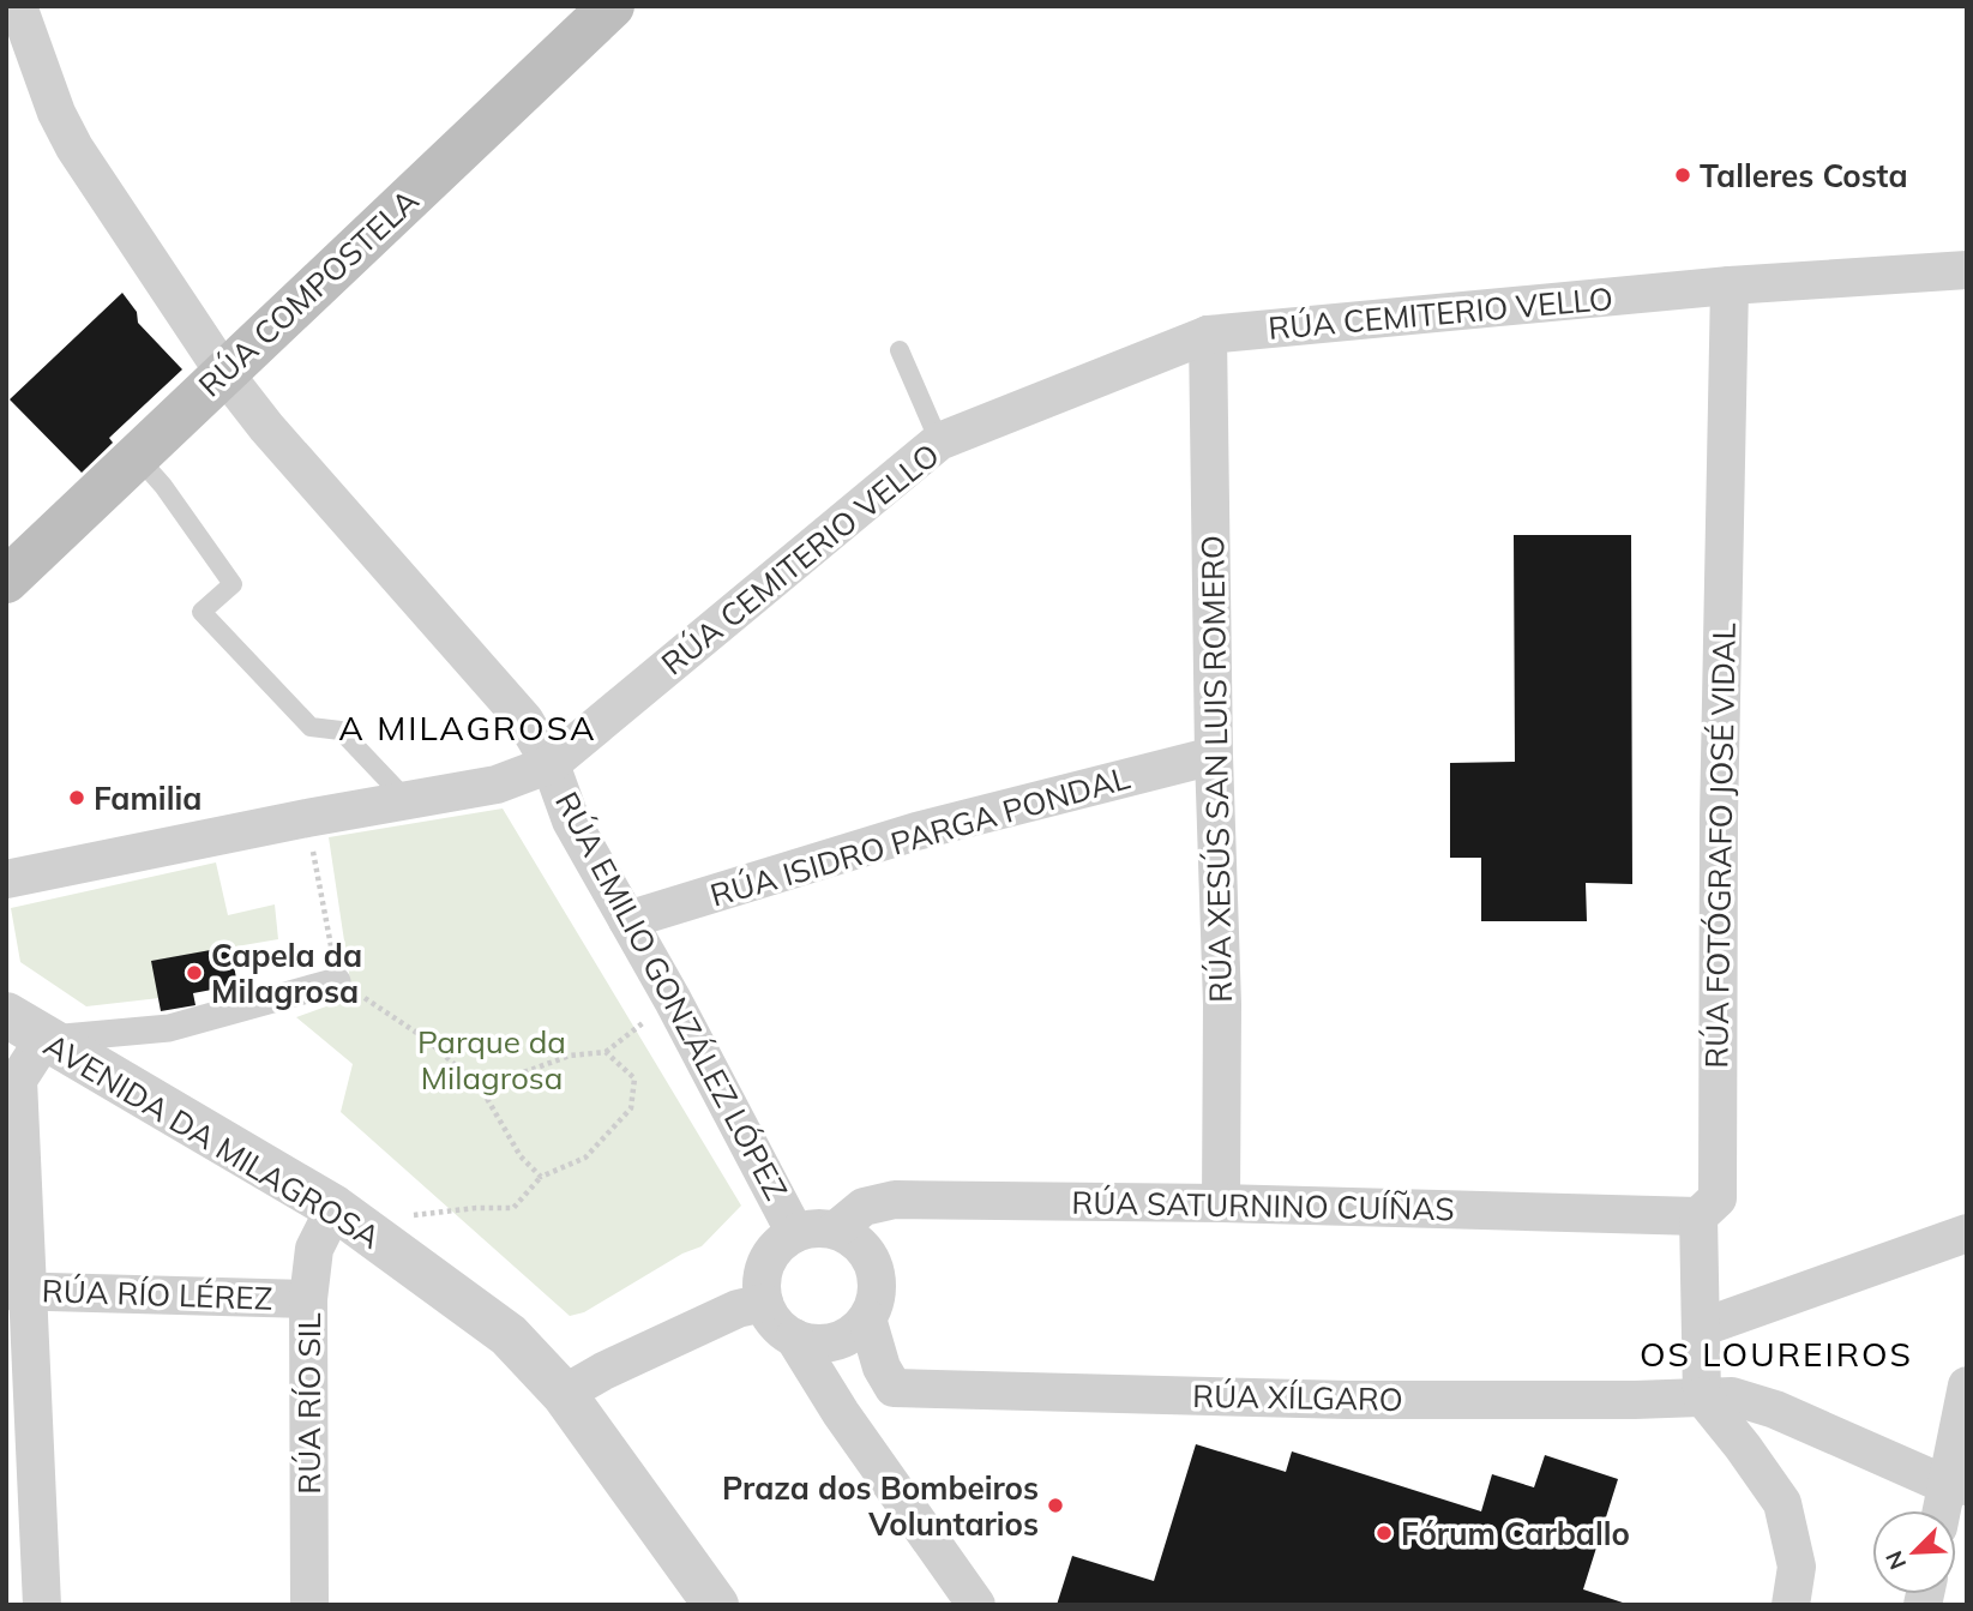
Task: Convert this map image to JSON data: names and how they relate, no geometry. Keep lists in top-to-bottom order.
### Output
{
  "streets": {
    "main road": ["RÚA COMPOSTELA"],
    "street": [
      "RÚA CEMITERIO VELLO",
      "RÚA XESÚS SAN LUIS ROMERO",
      "RÚA ISIDRO PARGA PONDAL",
      "RÚA FOTÓGRAFO JOSÉ VIDAL",
      "RÚA EMILIO GONZÁLEZ LÓPEZ",
      "AVENIDA DA MILAGROSA",
      "RÚA SATURNINO CUÍÑAS",
      "RÚA RÍO LÉREZ",
      "RÚA XÍLGARO",
      "RÚA RÍO SIL"
    ]
  },
  "crossings": [
    ["RÚA COMPOSTELA", "RÚA EMILIO GONZÁLEZ LÓPEZ"],
    ["RÚA CEMITERIO VELLO", "RÚA XESÚS SAN LUIS ROMERO"],
    ["RÚA CEMITERIO VELLO", "RÚA FOTÓGRAFO JOSÉ VIDAL"],
    ["RÚA CEMITERIO VELLO", "RÚA EMILIO GONZÁLEZ LÓPEZ"],
    ["RÚA XESÚS SAN LUIS ROMERO", "RÚA ISIDRO PARGA PONDAL"],
    ["RÚA XESÚS SAN LUIS ROMERO", "RÚA SATURNINO CUÍÑAS"],
    ["RÚA ISIDRO PARGA PONDAL", "RÚA EMILIO GONZÁLEZ LÓPEZ"],
    ["RÚA FOTÓGRAFO JOSÉ VIDAL", "RÚA SATURNINO CUÍÑAS"],
    ["RÚA EMILIO GONZÁLEZ LÓPEZ", "RÚA SATURNINO CUÍÑAS"],
    ["AVENIDA DA MILAGROSA", "RÚA RÍO SIL"],
    ["RÚA RÍO LÉREZ", "RÚA RÍO SIL"]
  ],
  "districts": ["A MILAGROSA", "OS LOUREIROS"],
  "parks": ["Parque da Milagrosa"],
  "places": [
    "Talleres Costa",
    "Familia",
    "Capela da Milagrosa",
    "Praza dos Bombeiros Voluntarios",
    "Fórum Carballo"
  ],
  "north": "bottom left"
}
